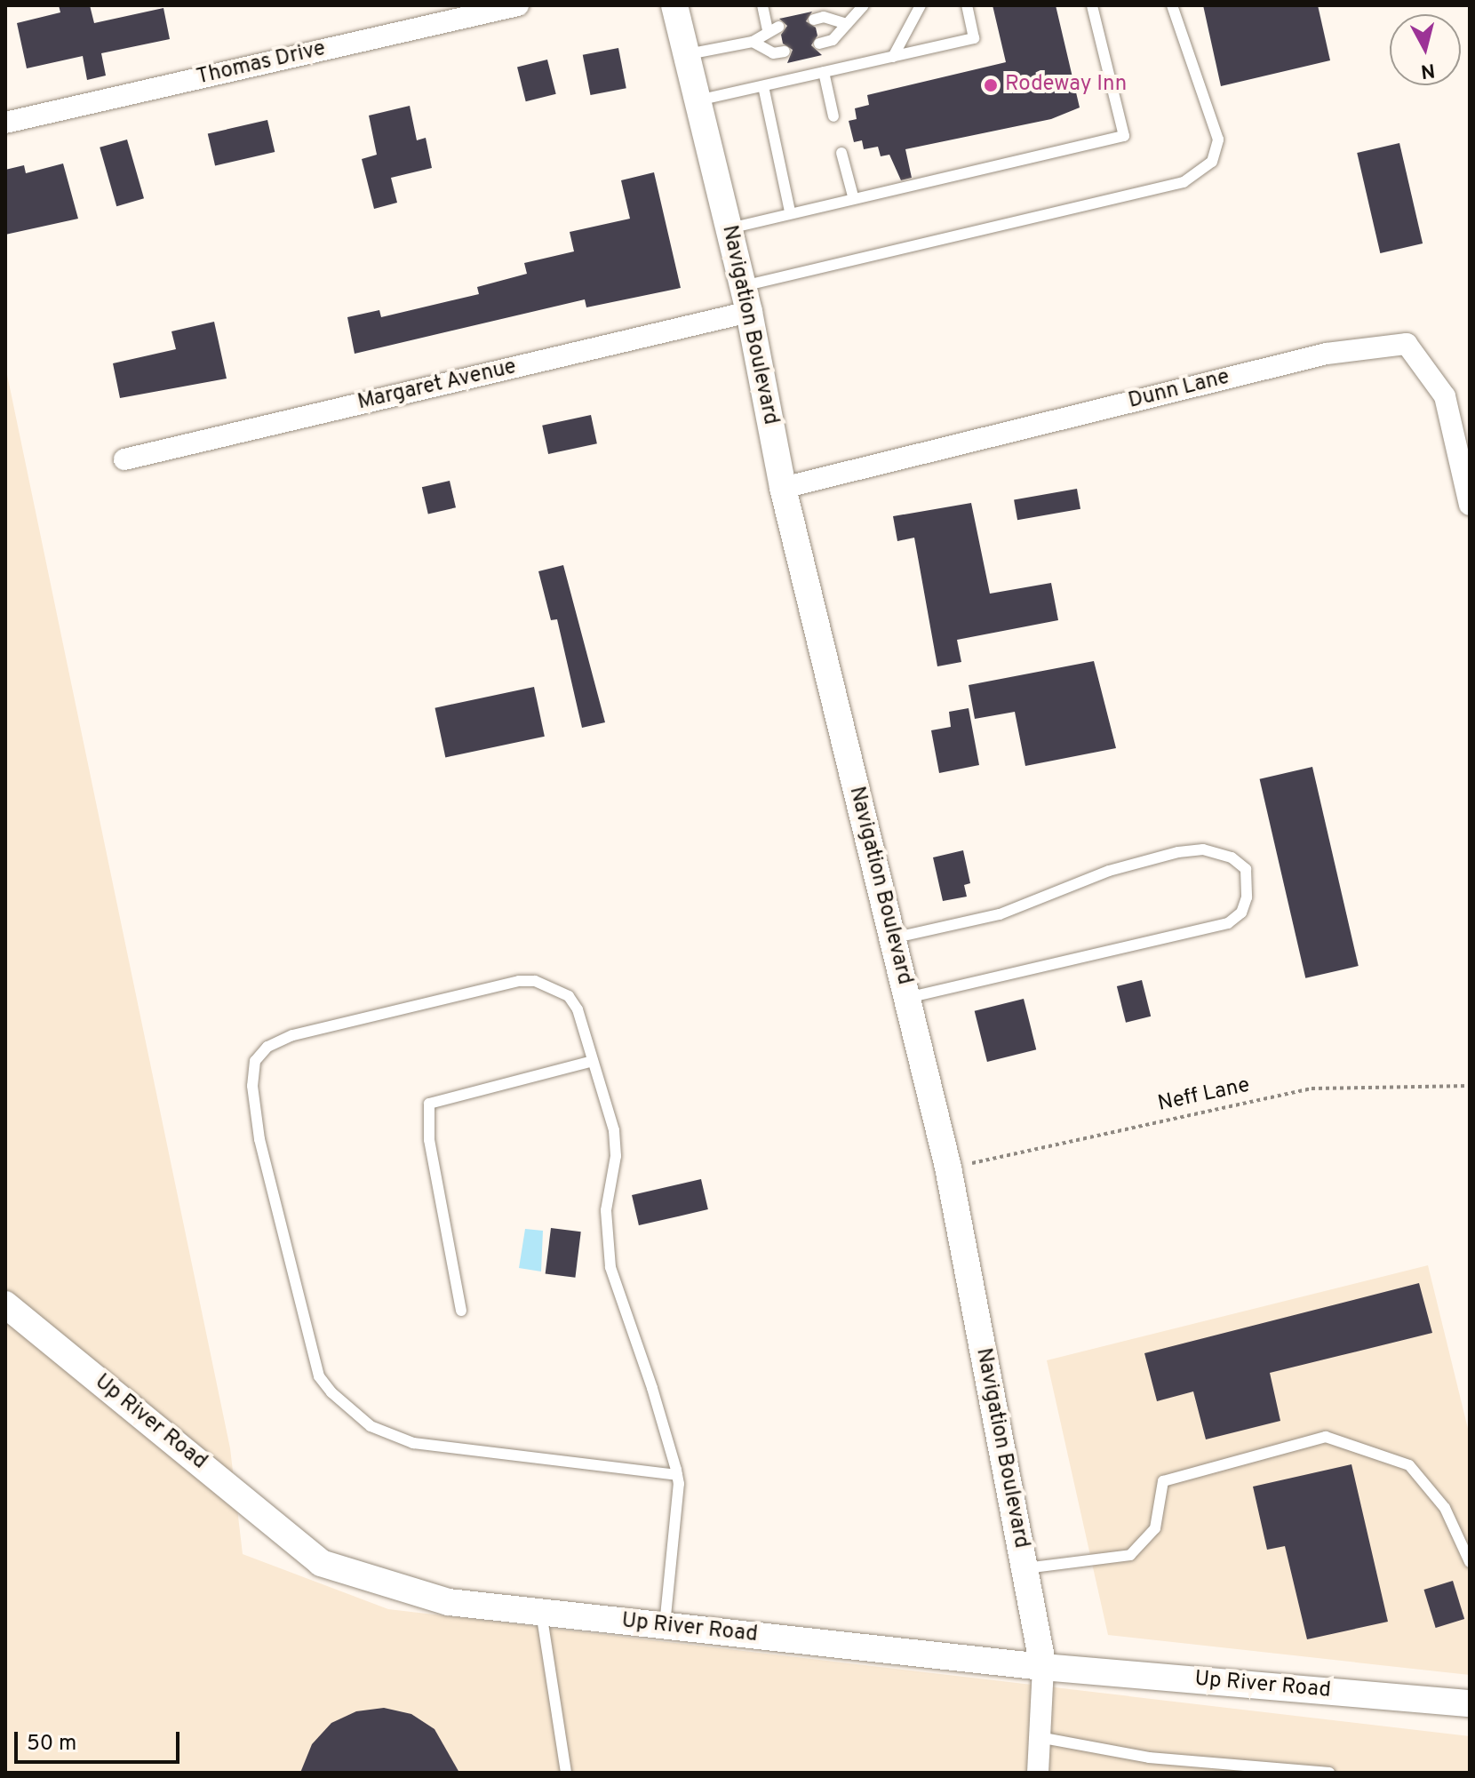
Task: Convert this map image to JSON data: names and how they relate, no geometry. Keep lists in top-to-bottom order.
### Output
{
  "streets": {
    "street": [
      "Thomas Drive",
      "Navigation Boulevard",
      "Margaret Avenue",
      "Dunn Lane",
      "Up River Road"
    ],
    "path": ["Neff Lane"]
  },
  "crossings": [
    ["Navigation Boulevard", "Margaret Avenue"],
    ["Navigation Boulevard", "Dunn Lane"],
    ["Navigation Boulevard", "Neff Lane"],
    ["Navigation Boulevard", "Up River Road"]
  ],
  "places": ["Rodeway Inn"],
  "scale_bar": "50 m",
  "north": "bottom"
}
